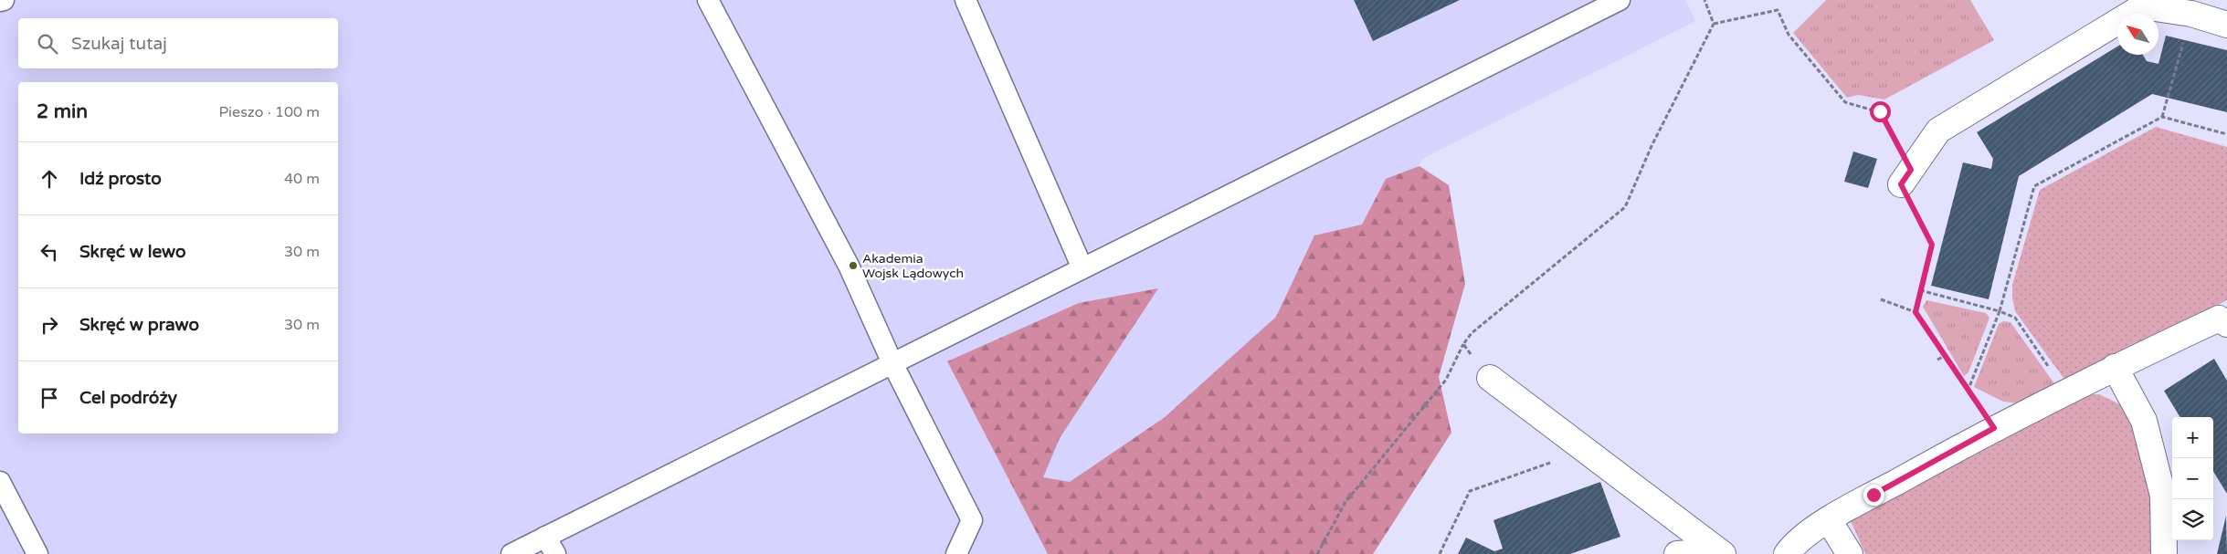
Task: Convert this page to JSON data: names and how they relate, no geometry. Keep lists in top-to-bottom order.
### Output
{
  "places": ["Akademia Wojsk Lądowych"],
  "north": "top left",
  "page": {
    "search": "Szukaj tutaj",
    "heading": ["2 min", "Pieszo · 100 m"],
    "list": [
      ["Idź prosto", "40 m"],
      ["Skręć w lewo", "30 m"],
      ["Skręć w prawo", "30 m"],
      "Cel podróży"
    ],
    "map_buttons": ["+", "−"]
  }
}
